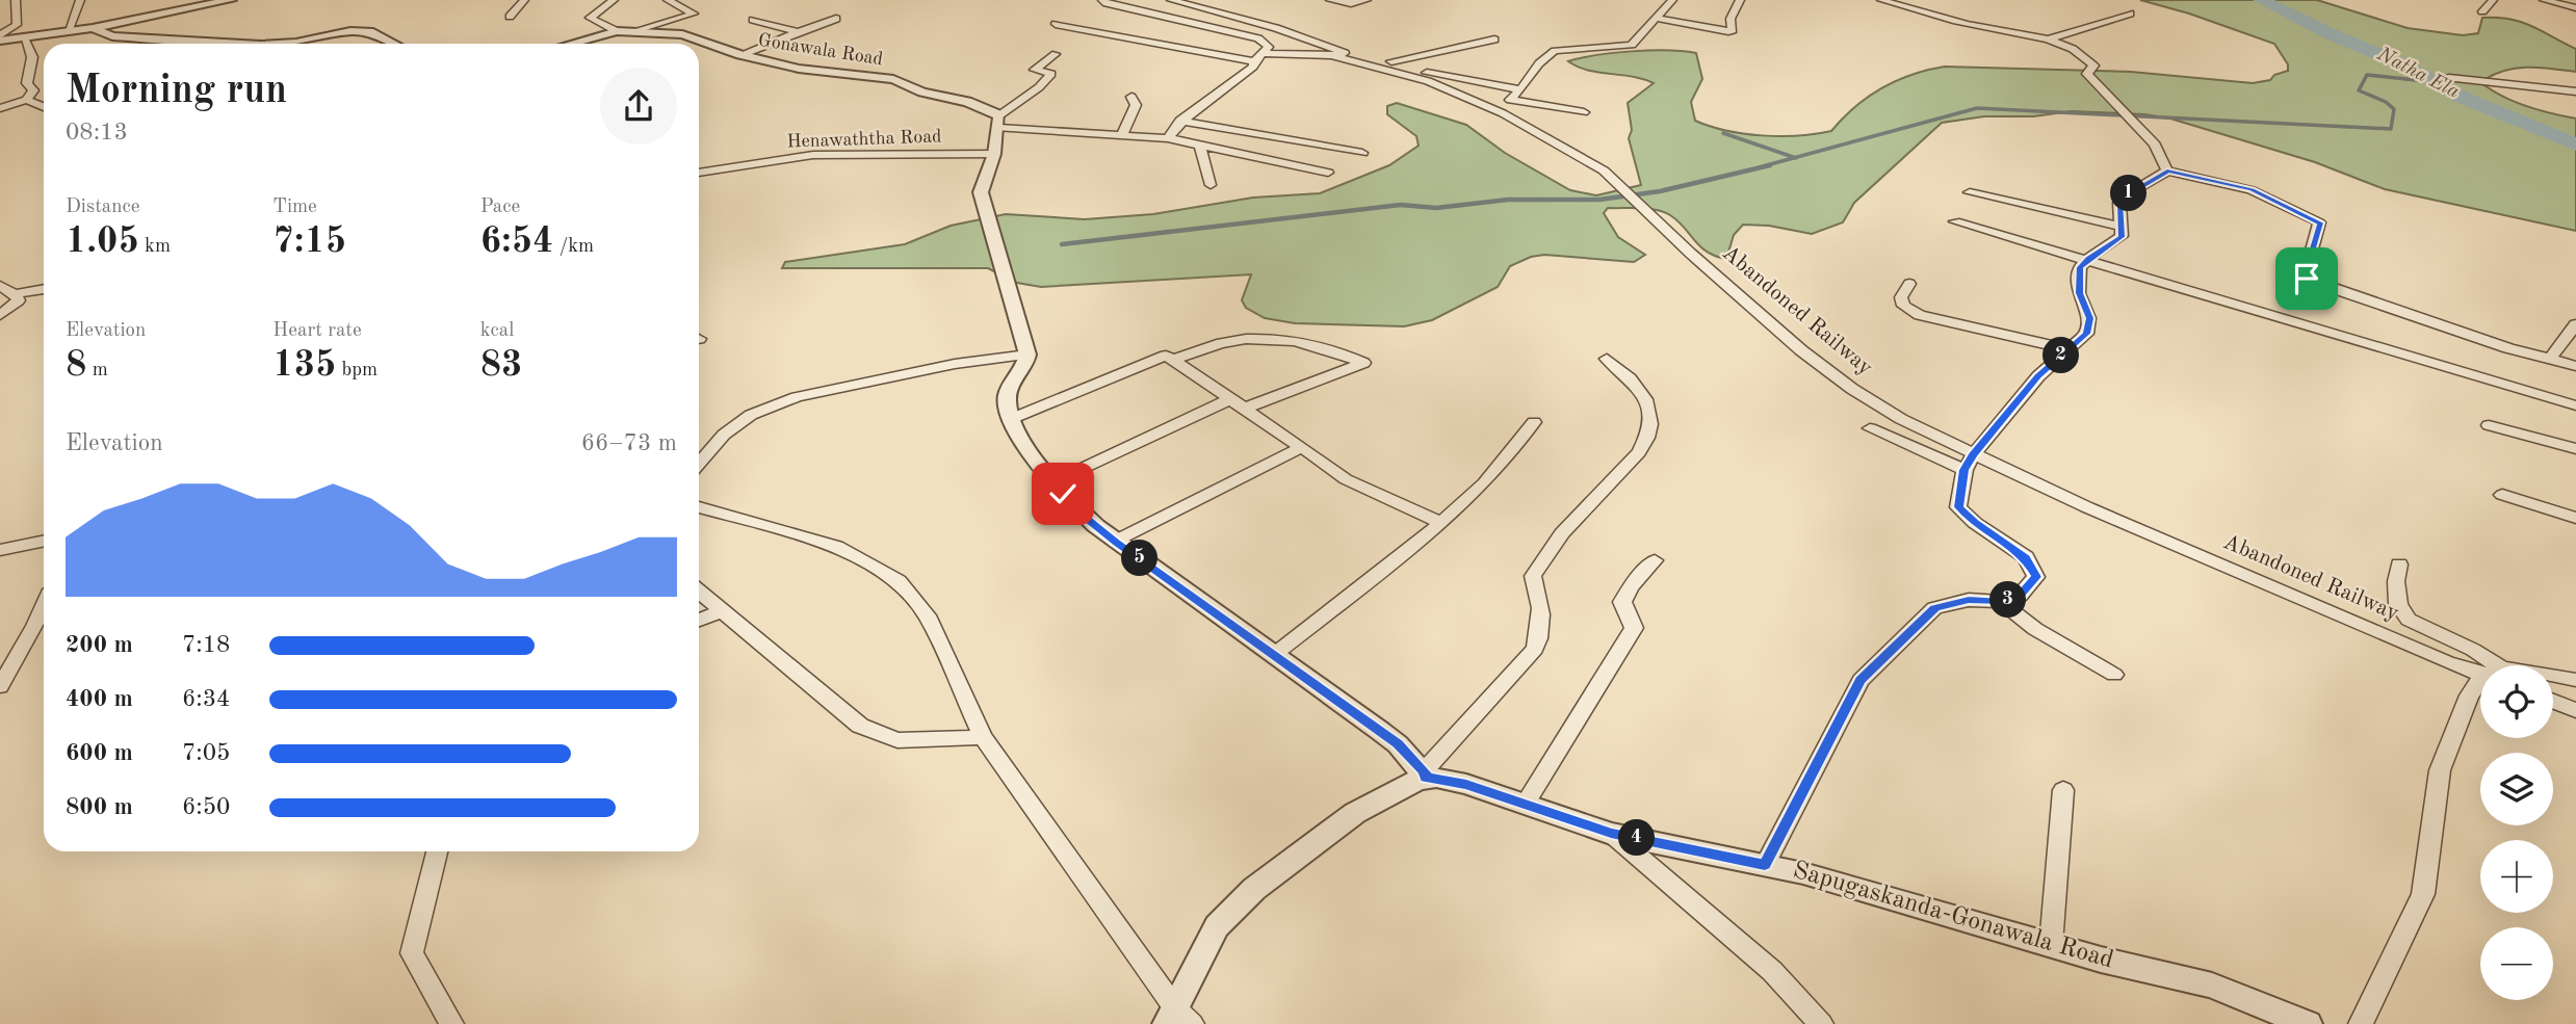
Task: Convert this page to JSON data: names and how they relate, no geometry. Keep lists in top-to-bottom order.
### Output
{
  "streets": {
    "street": [
      "Gonawala Road",
      "Henawaththa Road",
      "Abandoned Railway",
      "Sapugaskanda-Gonawala Road"
    ]
  },
  "water": ["Natha Ela"],
  "page": {
    "heading": ["Morning run", "08:13"],
    "stats": [
      ["Distance", "1.05 km"],
      ["Time", "7:15"],
      ["Pace", "6:54 /km"],
      ["Elevation", "8 m"],
      ["Heart rate", "135 bpm"],
      ["kcal", "83"]
    ],
    "pins": [
      "1",
      "2",
      "5",
      "3",
      "4"
    ],
    "chart": ["Elevation", "66–73 m"],
    "list": [
      {
        "name": "200 m",
        "note": "7:18"
      },
      {
        "name": "400 m",
        "note": "6:34"
      },
      {
        "name": "600 m",
        "note": "7:05"
      },
      {
        "name": "800 m",
        "note": "6:50"
      }
    ],
    "map_buttons": ["+", "−"]
  }
}
